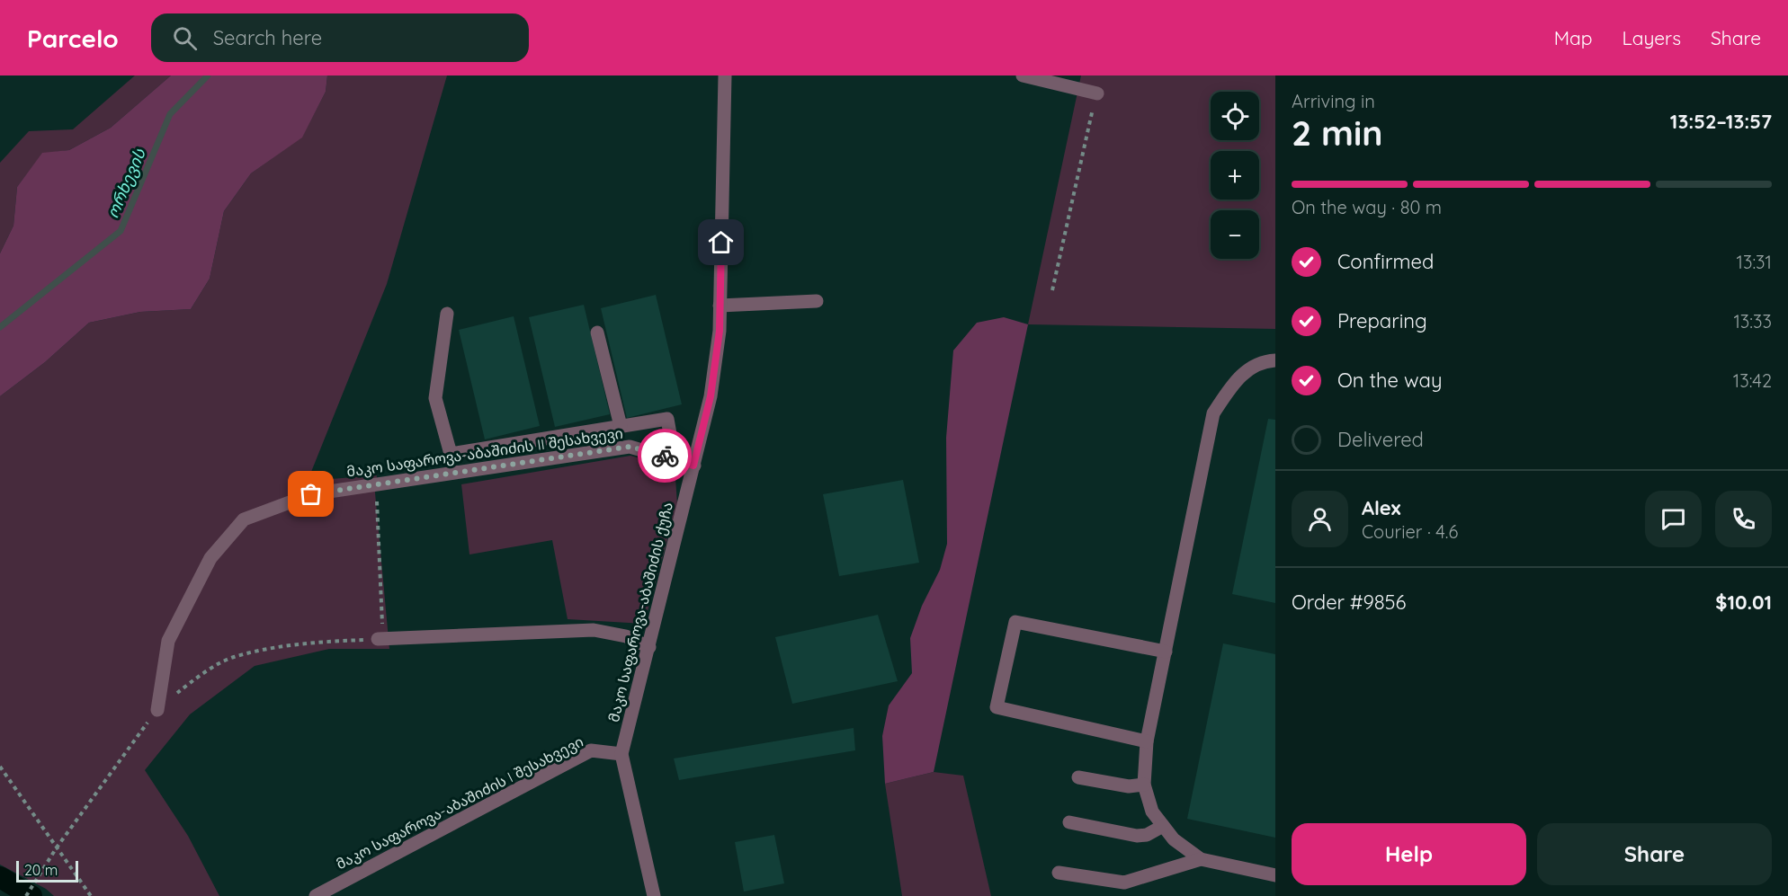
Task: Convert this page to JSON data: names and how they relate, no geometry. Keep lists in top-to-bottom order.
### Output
{
  "streets": {
    "street": ["მაკო საფაროვა-აბაშიძის II შესახვევი", "მაკო საფაროვა-აბაშიძის ქუჩა", "მაკო საფაროვა-აბაშიძის I შესახვევი"]
  },
  "crossings": [
    ["მაკო საფაროვა-აბაშიძის II შესახვევი", "მაკო საფაროვა-აბაშიძის ქუჩა"],
    ["მაკო საფაროვა-აბაშიძის ქუჩა", "მაკო საფაროვა-აბაშიძის I შესახვევი"]
  ],
  "water": ["ორხევის"],
  "scale_bar": "20 m",
  "page": {
    "header": "Parcelo",
    "search": "Search here",
    "nav": ["Map", "Layers", "Share"],
    "heading": ["2 min", "Arriving in", "13:52–13:57"],
    "panel": [
      "Alex",
      "Courier · 4.6",
      "Order #9856",
      "$10.01"
    ],
    "map_buttons": ["+", "−"],
    "bar": "On the way · 80 m",
    "list": [
      ["Confirmed", "13:31"],
      ["Preparing", "13:33"],
      ["On the way", "13:42"],
      "Delivered"
    ],
    "buttons": ["Help", "Share"],
    "scale": "20 m"
  }
}
